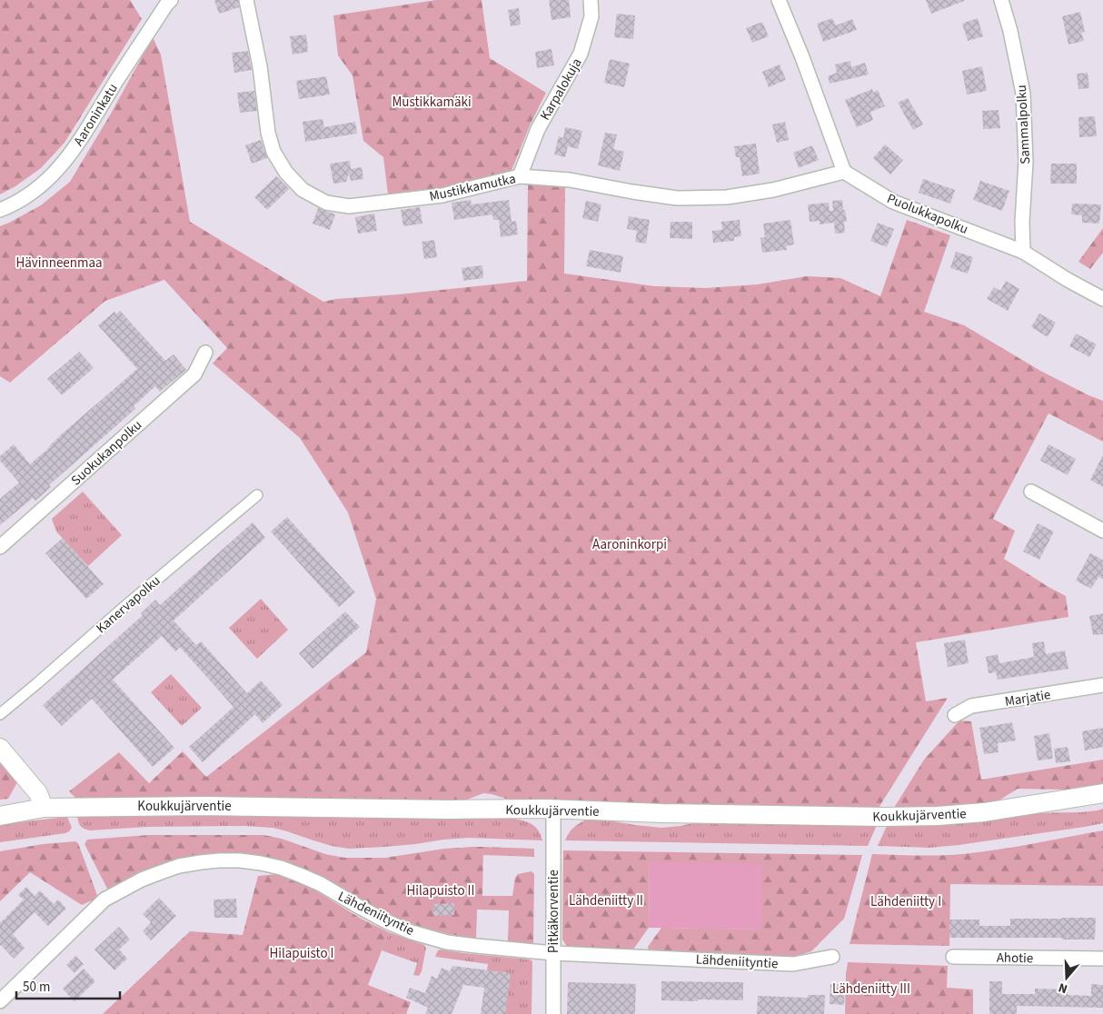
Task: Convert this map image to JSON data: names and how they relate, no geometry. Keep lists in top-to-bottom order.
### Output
{
  "streets": {
    "street": [
      "Karpalokuja",
      "Aaroninkatu",
      "Sammalpolku",
      "Mustikkamutka",
      "Puolukkapolku",
      "Suokukanpolku",
      "Kanervapolku",
      "Marjatie",
      "Koukkujärventie",
      "Pitkäkorventie",
      "Lähdeniityntie",
      "Ahotie"
    ]
  },
  "crossings": [
    ["Karpalokuja", "Mustikkamutka"],
    ["Sammalpolku", "Puolukkapolku"],
    ["Mustikkamutka", "Puolukkapolku"],
    ["Koukkujärventie", "Pitkäkorventie"],
    ["Pitkäkorventie", "Lähdeniityntie"]
  ],
  "parks": [
    "Mustikkamäki",
    "Hävinneenmaa",
    "Aaroninkorpi",
    "Hilapuisto II",
    "Lähdeniitty II",
    "Lähdeniitty I",
    "Hilapuisto I",
    "Lähdeniitty III"
  ],
  "scale_bar": "50 m",
  "north": "bottom"
}
